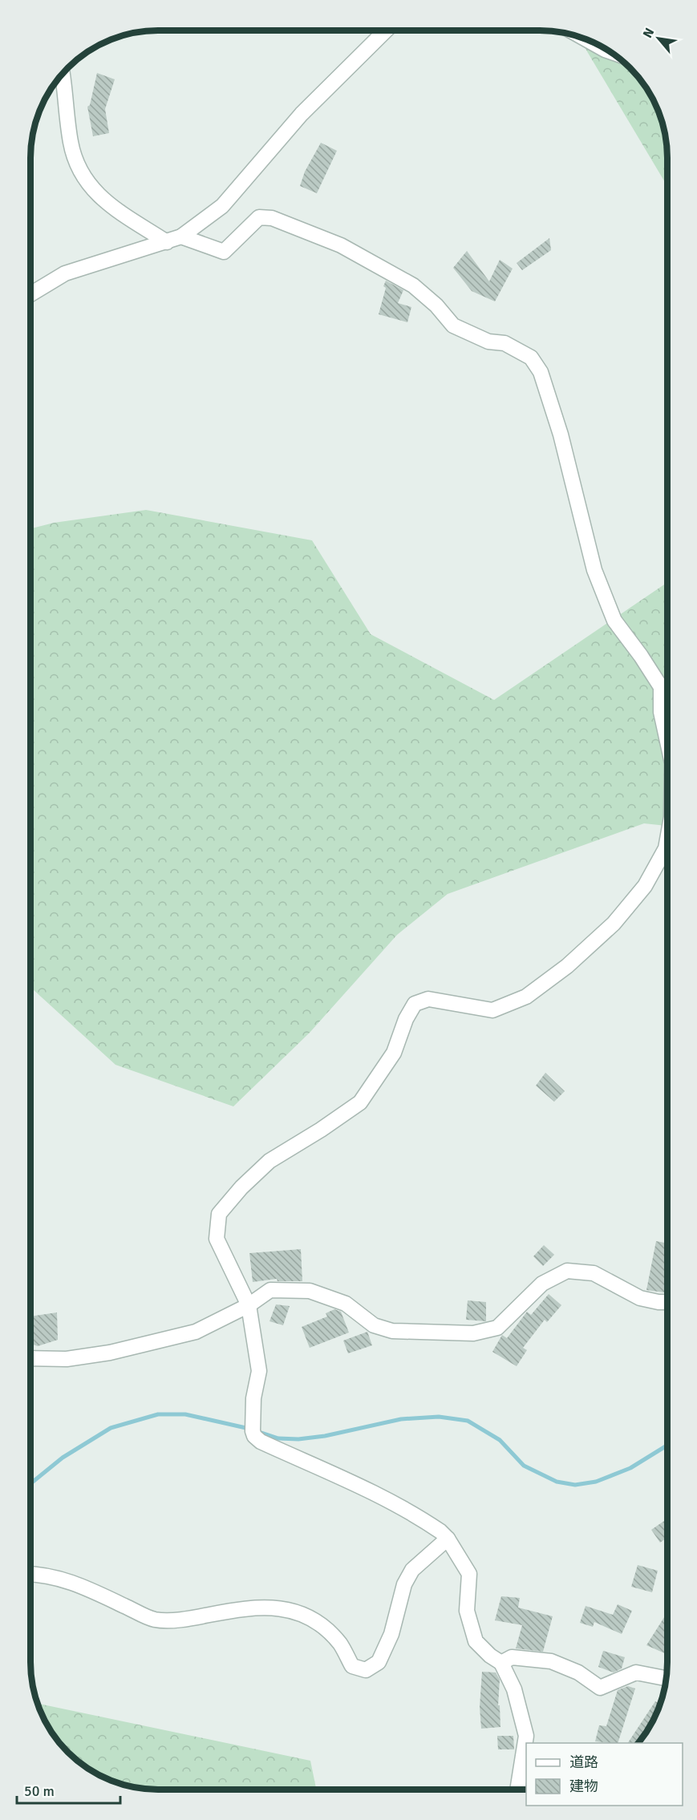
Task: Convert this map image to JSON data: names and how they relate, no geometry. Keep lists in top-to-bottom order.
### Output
{
  "legend": ["道路", "建物"],
  "scale_bar": "50 m",
  "north": "top left"
}
